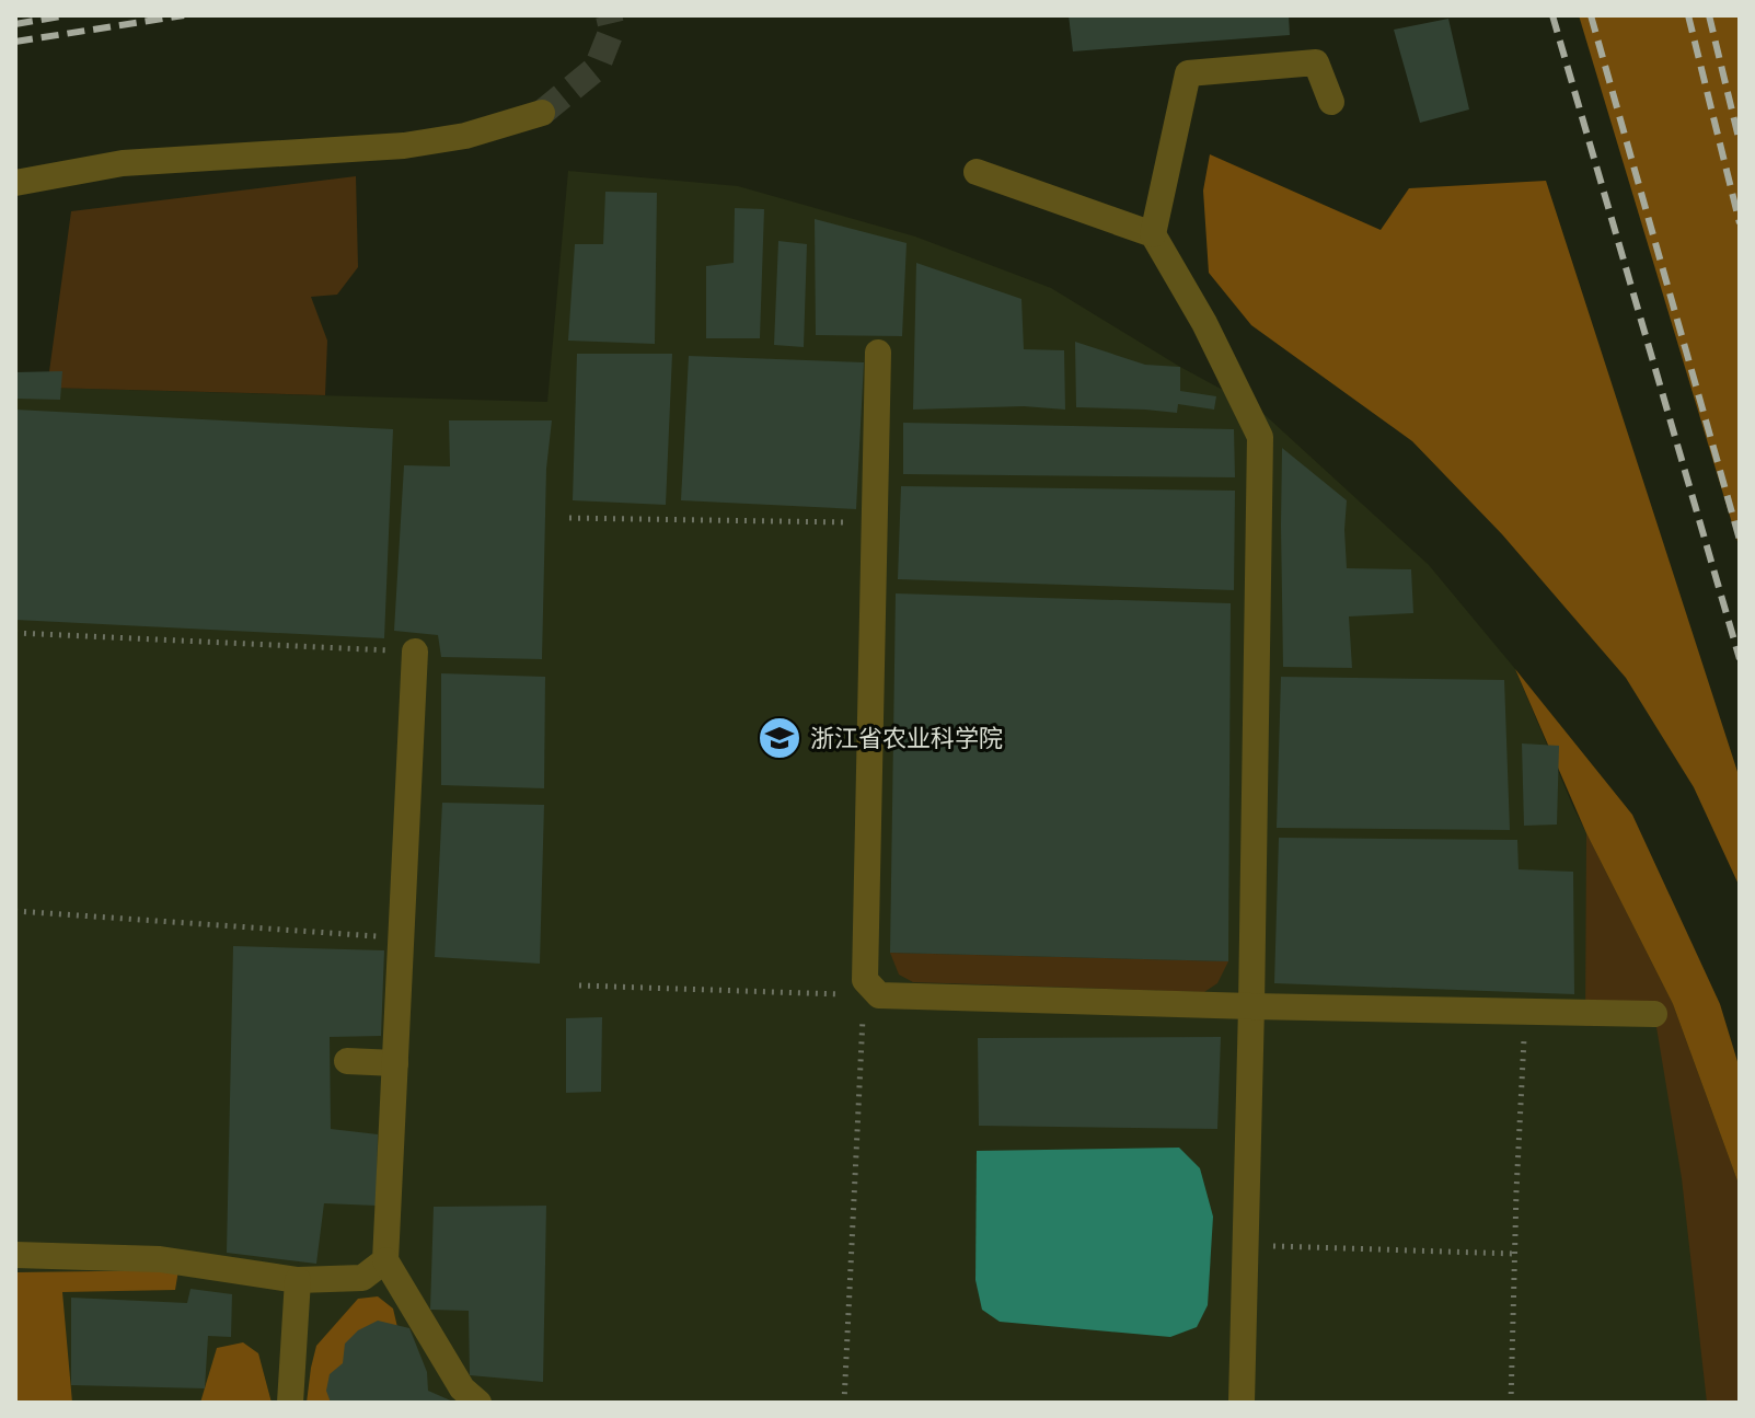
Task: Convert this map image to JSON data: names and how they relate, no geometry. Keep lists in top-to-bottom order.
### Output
{
  "places": {
    "school or university": ["浙江省农业科学院"]
  }
}
